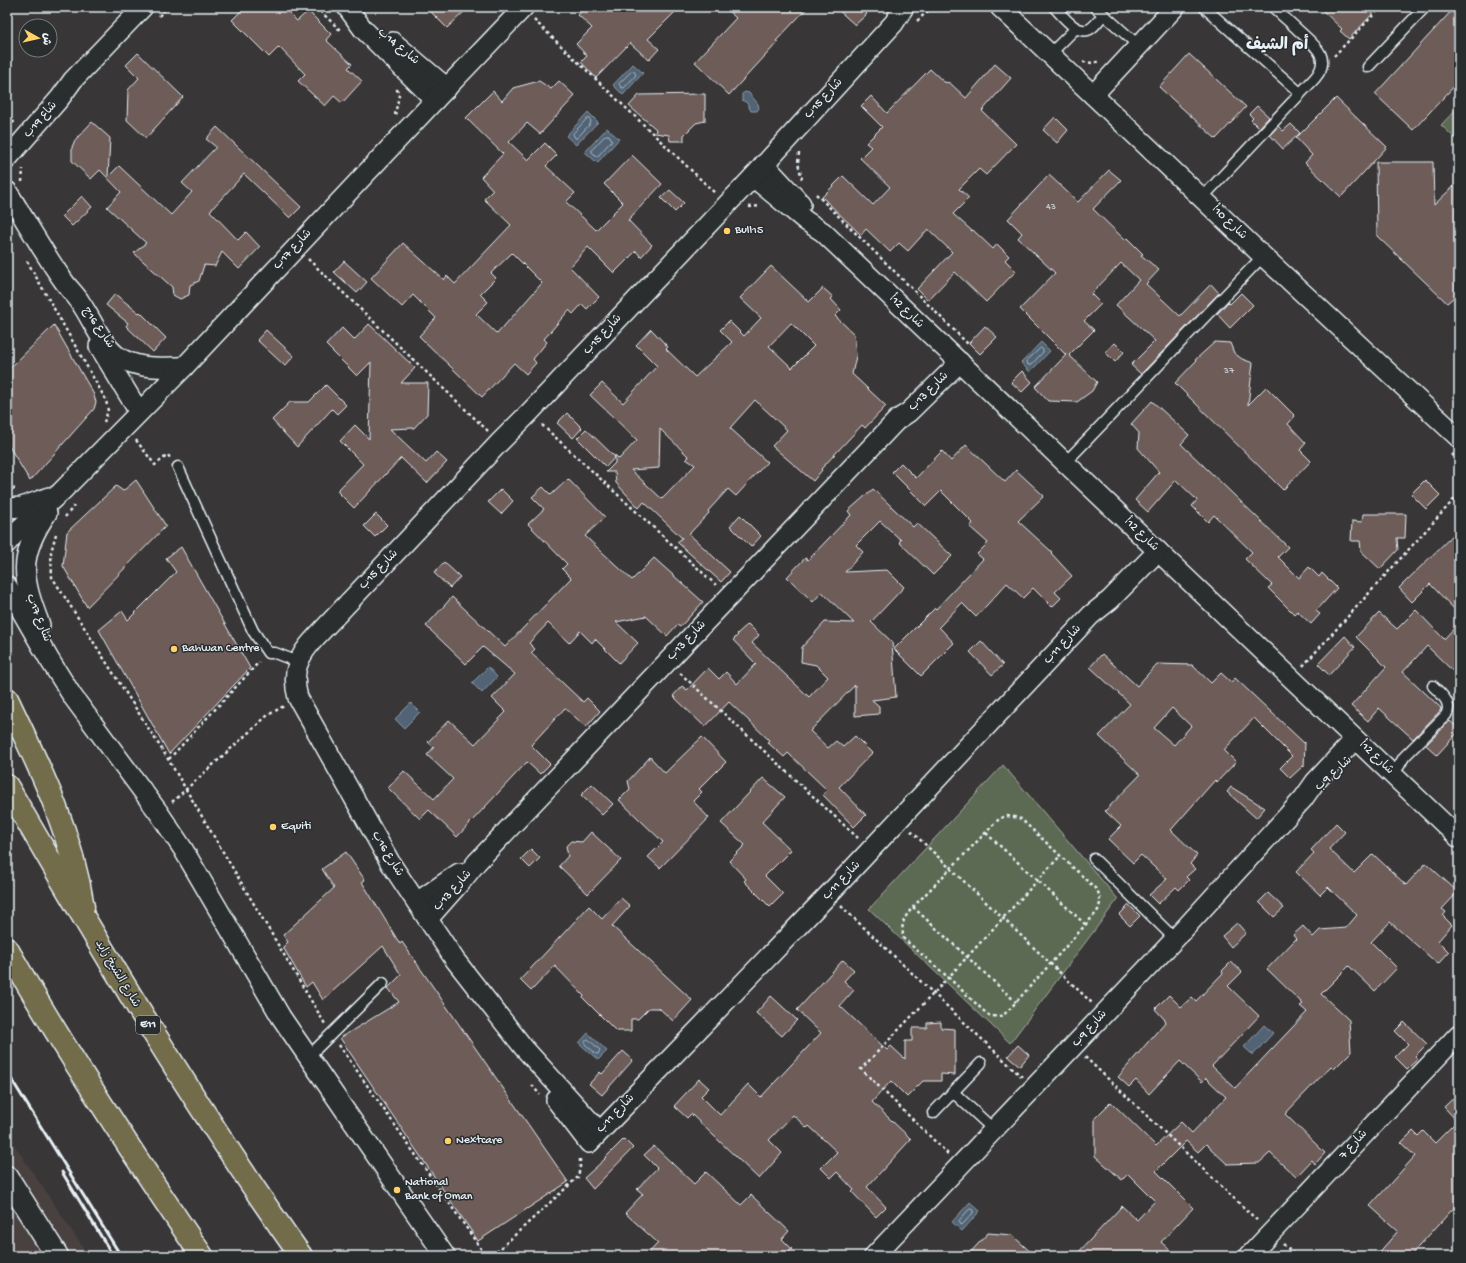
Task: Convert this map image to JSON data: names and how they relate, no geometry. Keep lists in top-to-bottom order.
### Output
{
  "streets": {
    "highway": ["شارع الشيخ زايد", "E11"],
    "street": [
      "شارع 14ب",
      "شارع 15ب",
      "شاع 19ب",
      "شارع 10أ",
      "شارع 17ب",
      "شارع 12أ",
      "شارع 16ج",
      "شارع 13ب",
      "شارع 11ب",
      "شارع 9ب",
      "شارع 16ب",
      "شارع 7"
    ]
  },
  "crossings": [
    ["شارع 14ب", "شارع 17ب"],
    ["شارع 15ب", "شارع 12أ"],
    ["شارع 15ب", "شارع 16ب"],
    ["شارع 17ب", "شارع 16ج"],
    ["شارع 12أ", "شارع 13ب"],
    ["شارع 12أ", "شارع 11ب"],
    ["شارع 12أ", "شارع 9ب"],
    ["شارع 13ب", "شارع 16ب"],
    ["شارع 11ب", "شارع 16ب"]
  ],
  "districts": ["أم الشيف"],
  "places": [
    "Bull15",
    "Bahwan Centre",
    "Equiti",
    "Nextcare",
    "National Bank of Oman"
  ],
  "house_numbers": ["43", "37"],
  "north": "right"
}
